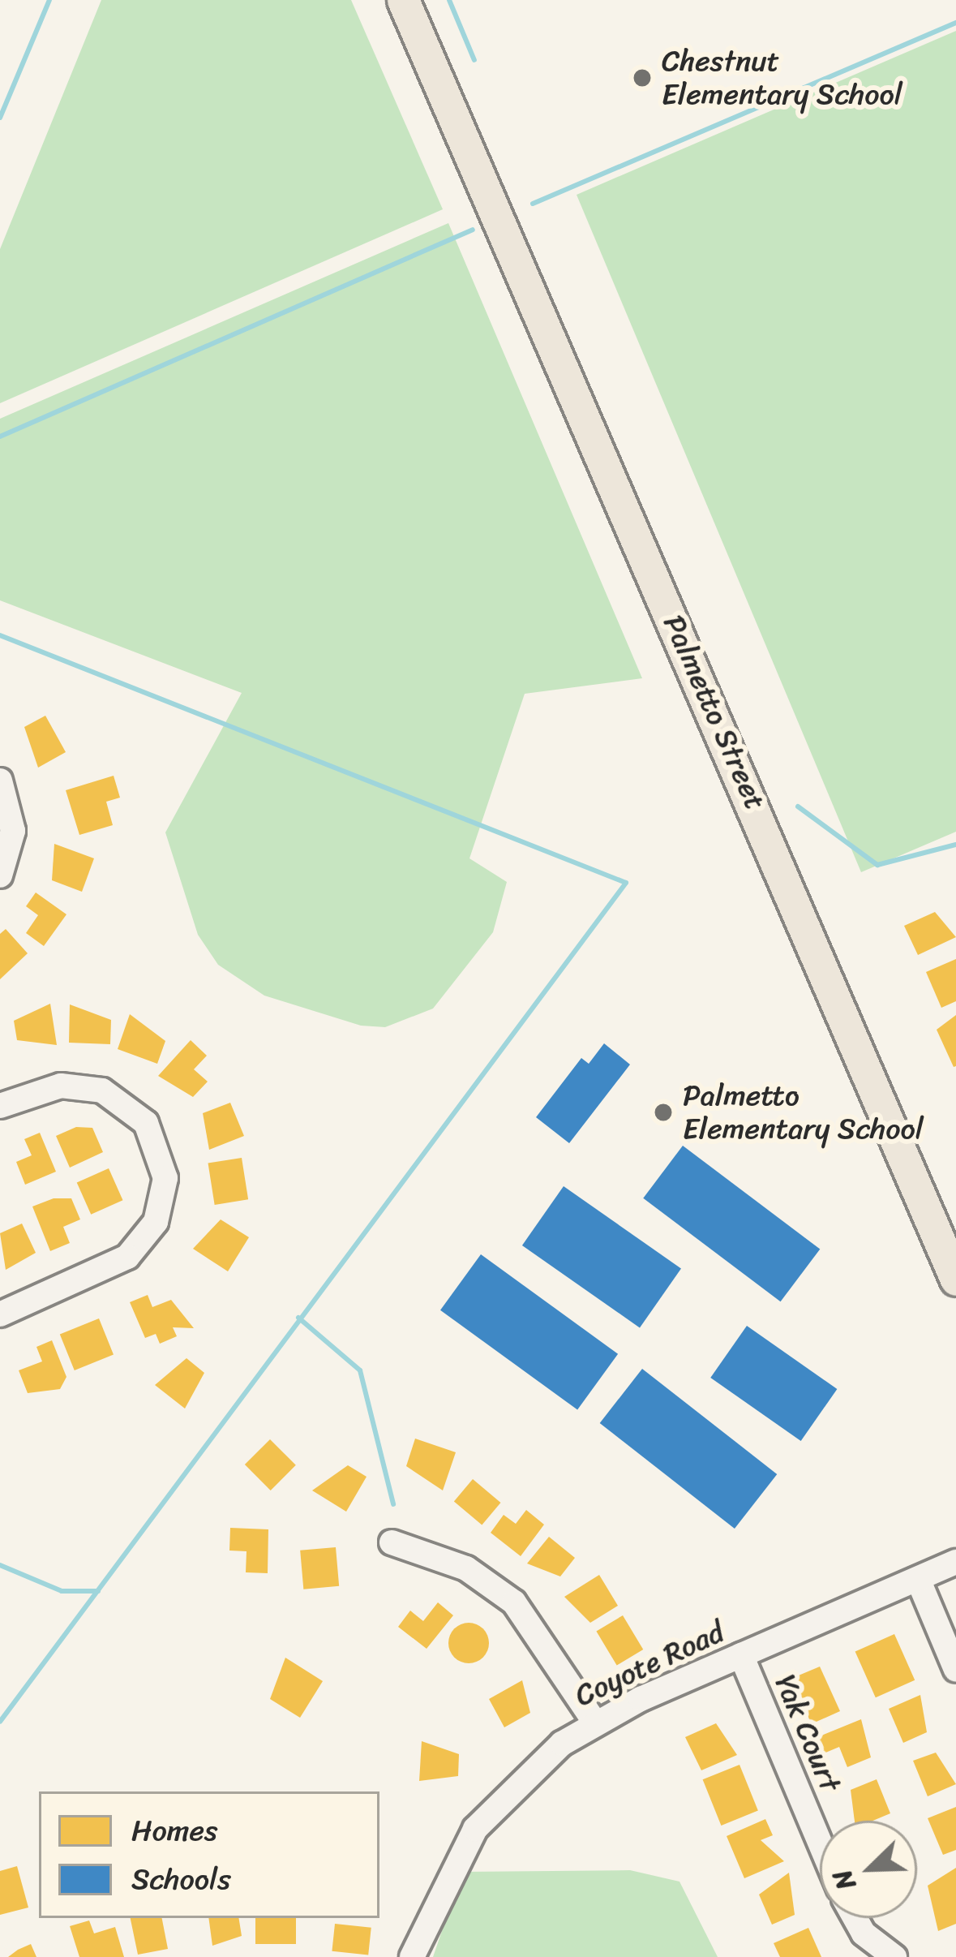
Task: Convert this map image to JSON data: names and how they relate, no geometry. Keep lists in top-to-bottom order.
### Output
{
  "streets": {
    "main road": ["Palmetto Street"],
    "street": ["Coyote Road", "Yak Court"]
  },
  "crossings": [
    ["Coyote Road", "Yak Court"]
  ],
  "places": ["Chestnut Elementary School", "Palmetto Elementary School"],
  "legend": ["Homes", "Schools"],
  "north": "bottom left"
}
